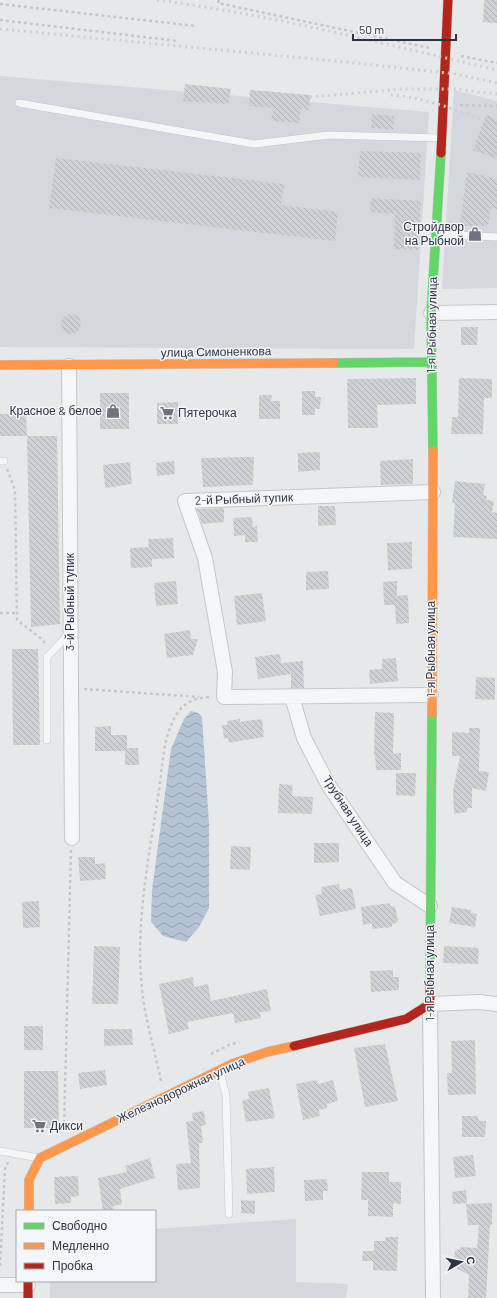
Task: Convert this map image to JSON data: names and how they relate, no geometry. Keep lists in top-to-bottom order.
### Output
{
  "streets": {
    "street": [
      "1-я Рыбная улица",
      "улица Симоненкова",
      "2-й Рыбный тупик",
      "3-й Рыбный тупик",
      "Трубная улица",
      "Железнодорожная улица"
    ]
  },
  "crossings": [
    ["1-я Рыбная улица", "улица Симоненкова"],
    ["1-я Рыбная улица", "2-й Рыбный тупик"],
    ["1-я Рыбная улица", "Трубная улица"],
    ["1-я Рыбная улица", "Железнодорожная улица"],
    ["улица Симоненкова", "3-й Рыбный тупик"]
  ],
  "places": {
    "shop": ["Стройдвор на Рыбной", "Красное & белое"],
    "supermarket": ["Пятерочка", "Дикси"]
  },
  "legend": ["Свободно", "Медленно", "Пробка"],
  "scale_bar": "50 m",
  "north": "right"
}
